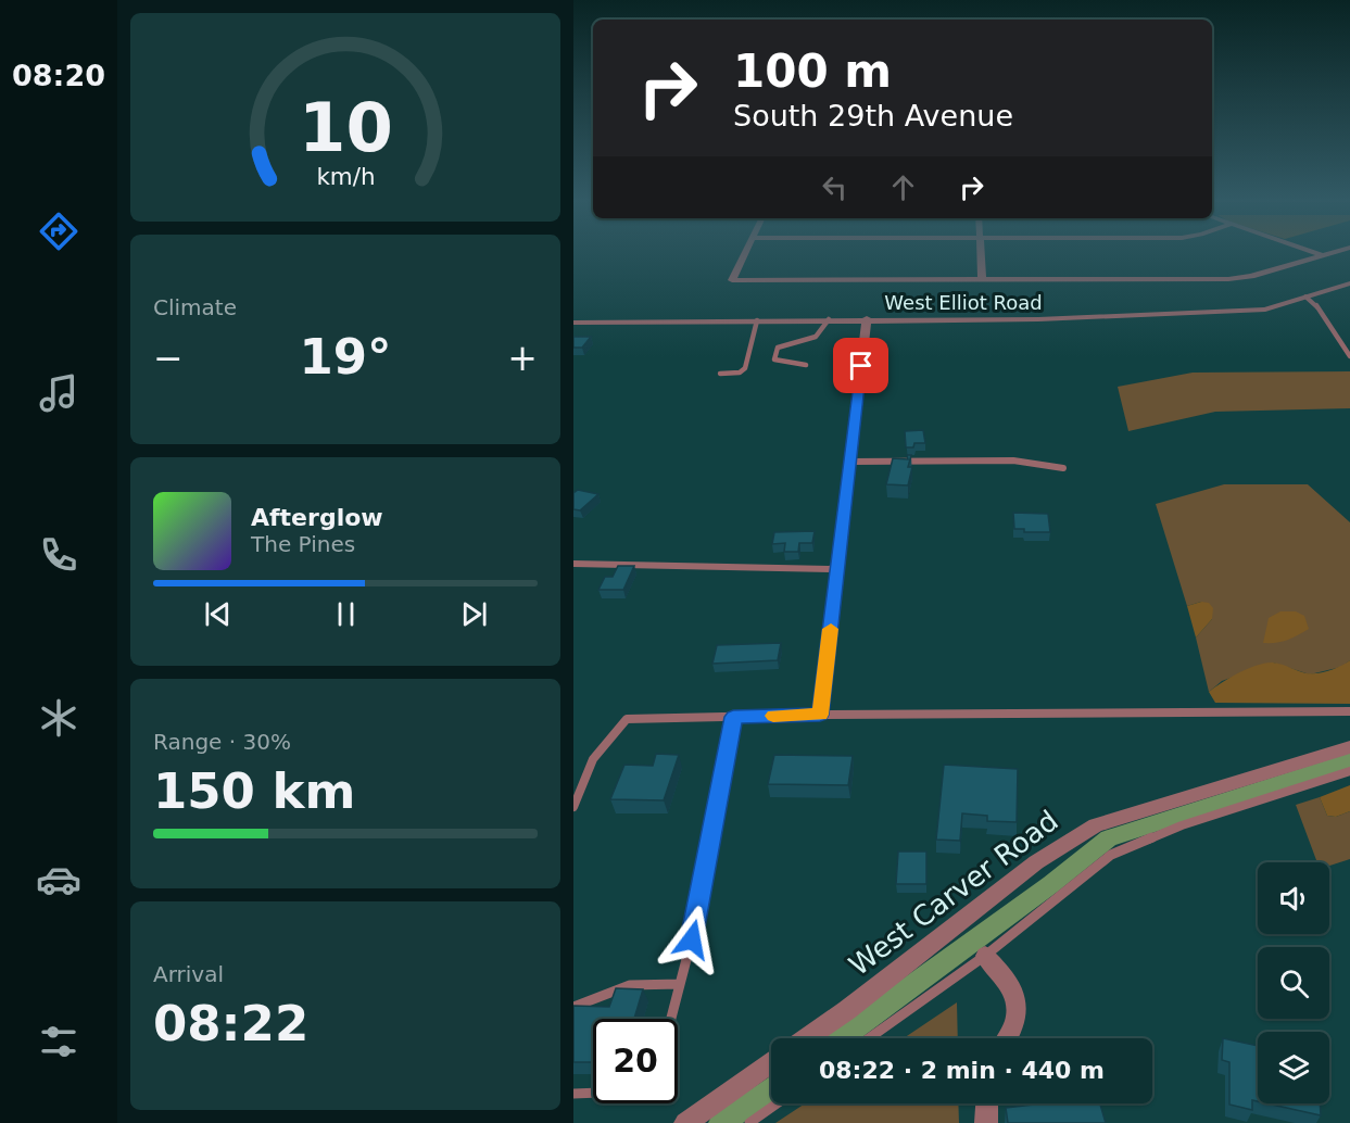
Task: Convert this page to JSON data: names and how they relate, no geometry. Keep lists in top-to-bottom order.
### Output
{
  "streets": {
    "street": ["West Elliot Road", "West Carver Road"]
  },
  "page": {
    "tabs": "08:20",
    "turn": ["100 m", "South 29th Avenue"],
    "tile": [
      "Climate",
      ["Range · 30%", "150 km"],
      ["Arrival", "08:22"]
    ],
    "heat": ["−", "19°", "+"],
    "song": ["Afterglow", "The Pines"],
    "limit": "20",
    "trip": "08:22 · 2 min · 440 m",
    "gauge": ["10", "km/h"]
  }
}
